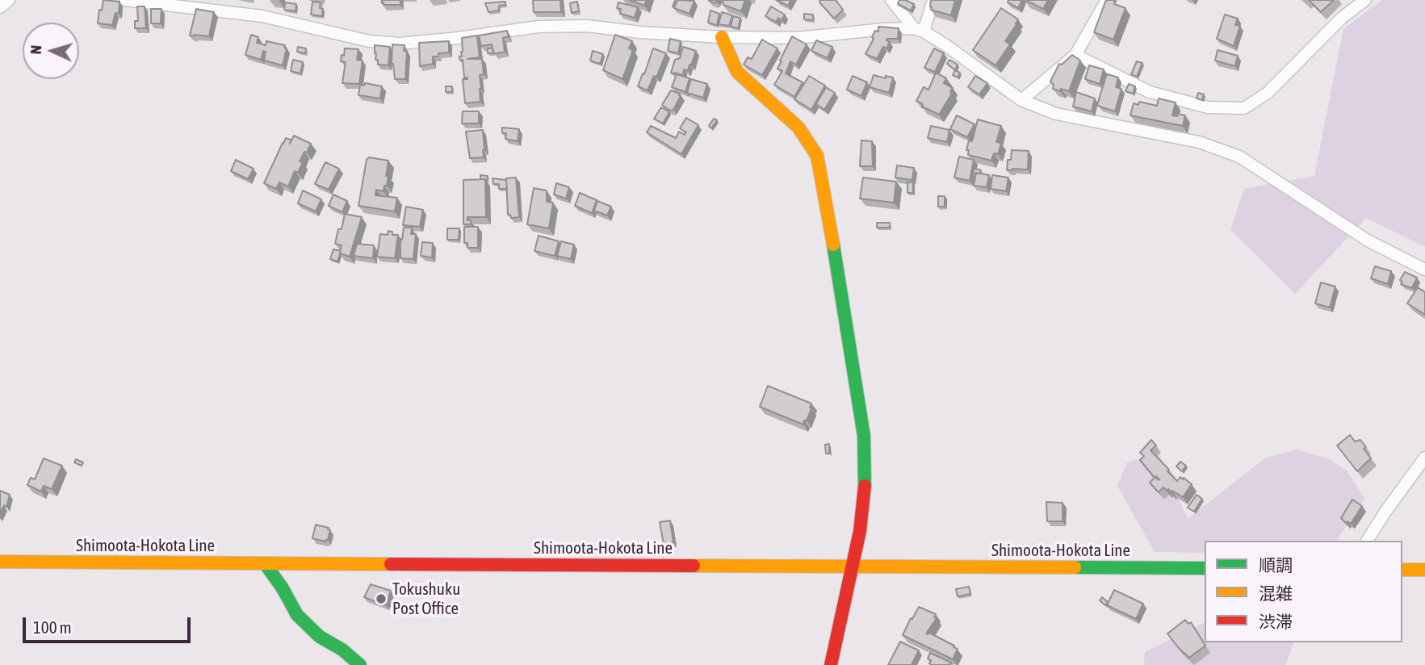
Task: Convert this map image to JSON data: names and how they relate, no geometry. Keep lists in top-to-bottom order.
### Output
{
  "streets": {
    "main road": ["Shimoota-Hokota Line"]
  },
  "places": ["Tokushuku Post Office"],
  "legend": ["順調", "混雑", "渋滞"],
  "scale_bar": "100 m",
  "north": "left"
}
